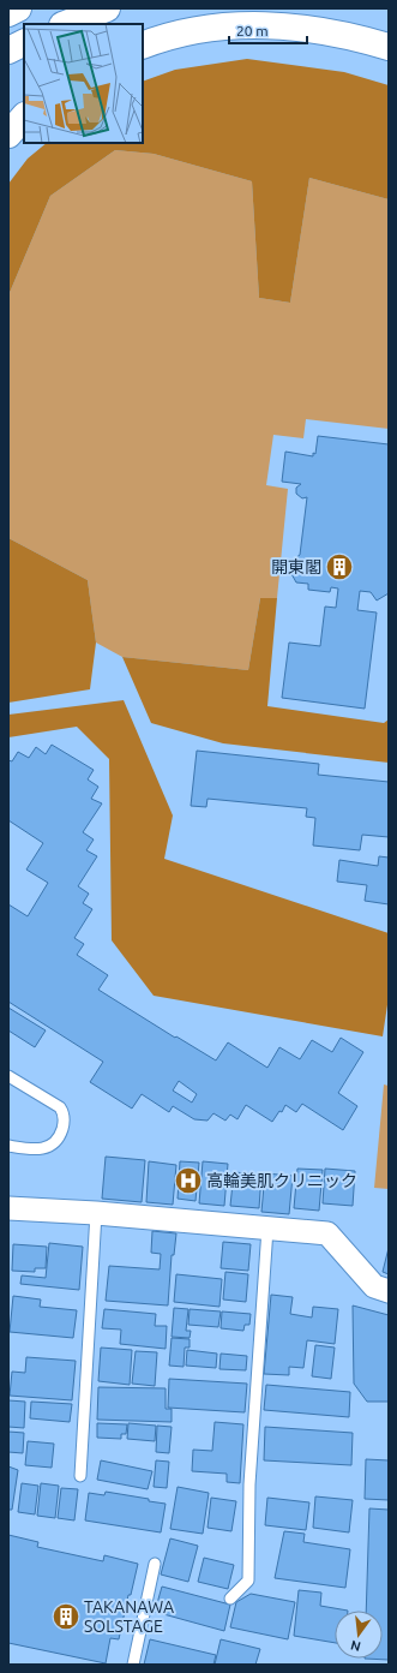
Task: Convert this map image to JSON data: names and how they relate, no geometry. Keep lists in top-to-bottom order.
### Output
{
  "places": {
    "building": ["開東閣", "TAKANAWA SOLSTAGE"],
    "hospital": ["高輪美肌クリニック"]
  },
  "scale_bar": "20 m",
  "north": "bottom"
}
